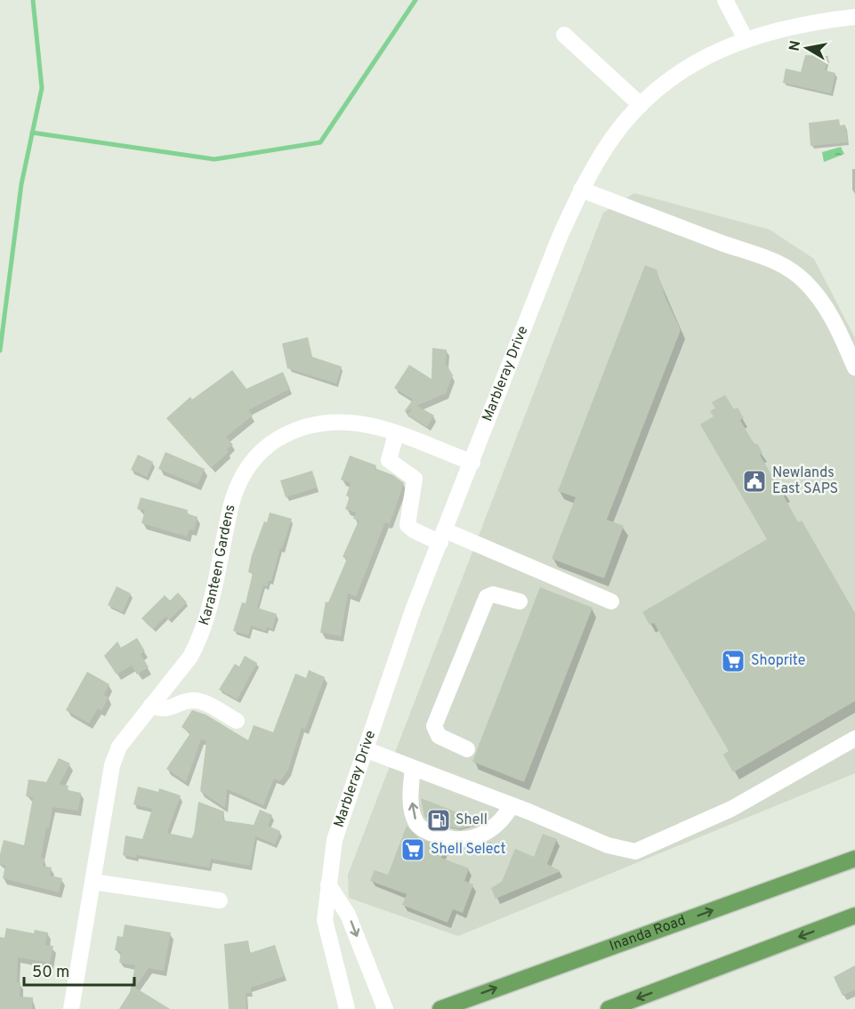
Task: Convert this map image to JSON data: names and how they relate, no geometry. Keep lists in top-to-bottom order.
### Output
{
  "streets": {
    "main road": ["Inanda Road"],
    "street": ["Marbleray Drive", "Karanteen Gardens"]
  },
  "crossings": [
    ["Marbleray Drive", "Karanteen Gardens"]
  ],
  "places": {
    "public building": ["Newlands East SAPS"],
    "supermarket": ["Shoprite", "Shell Select"],
    "fuel station": ["Shell"]
  },
  "scale_bar": "50 m",
  "north": "left"
}
